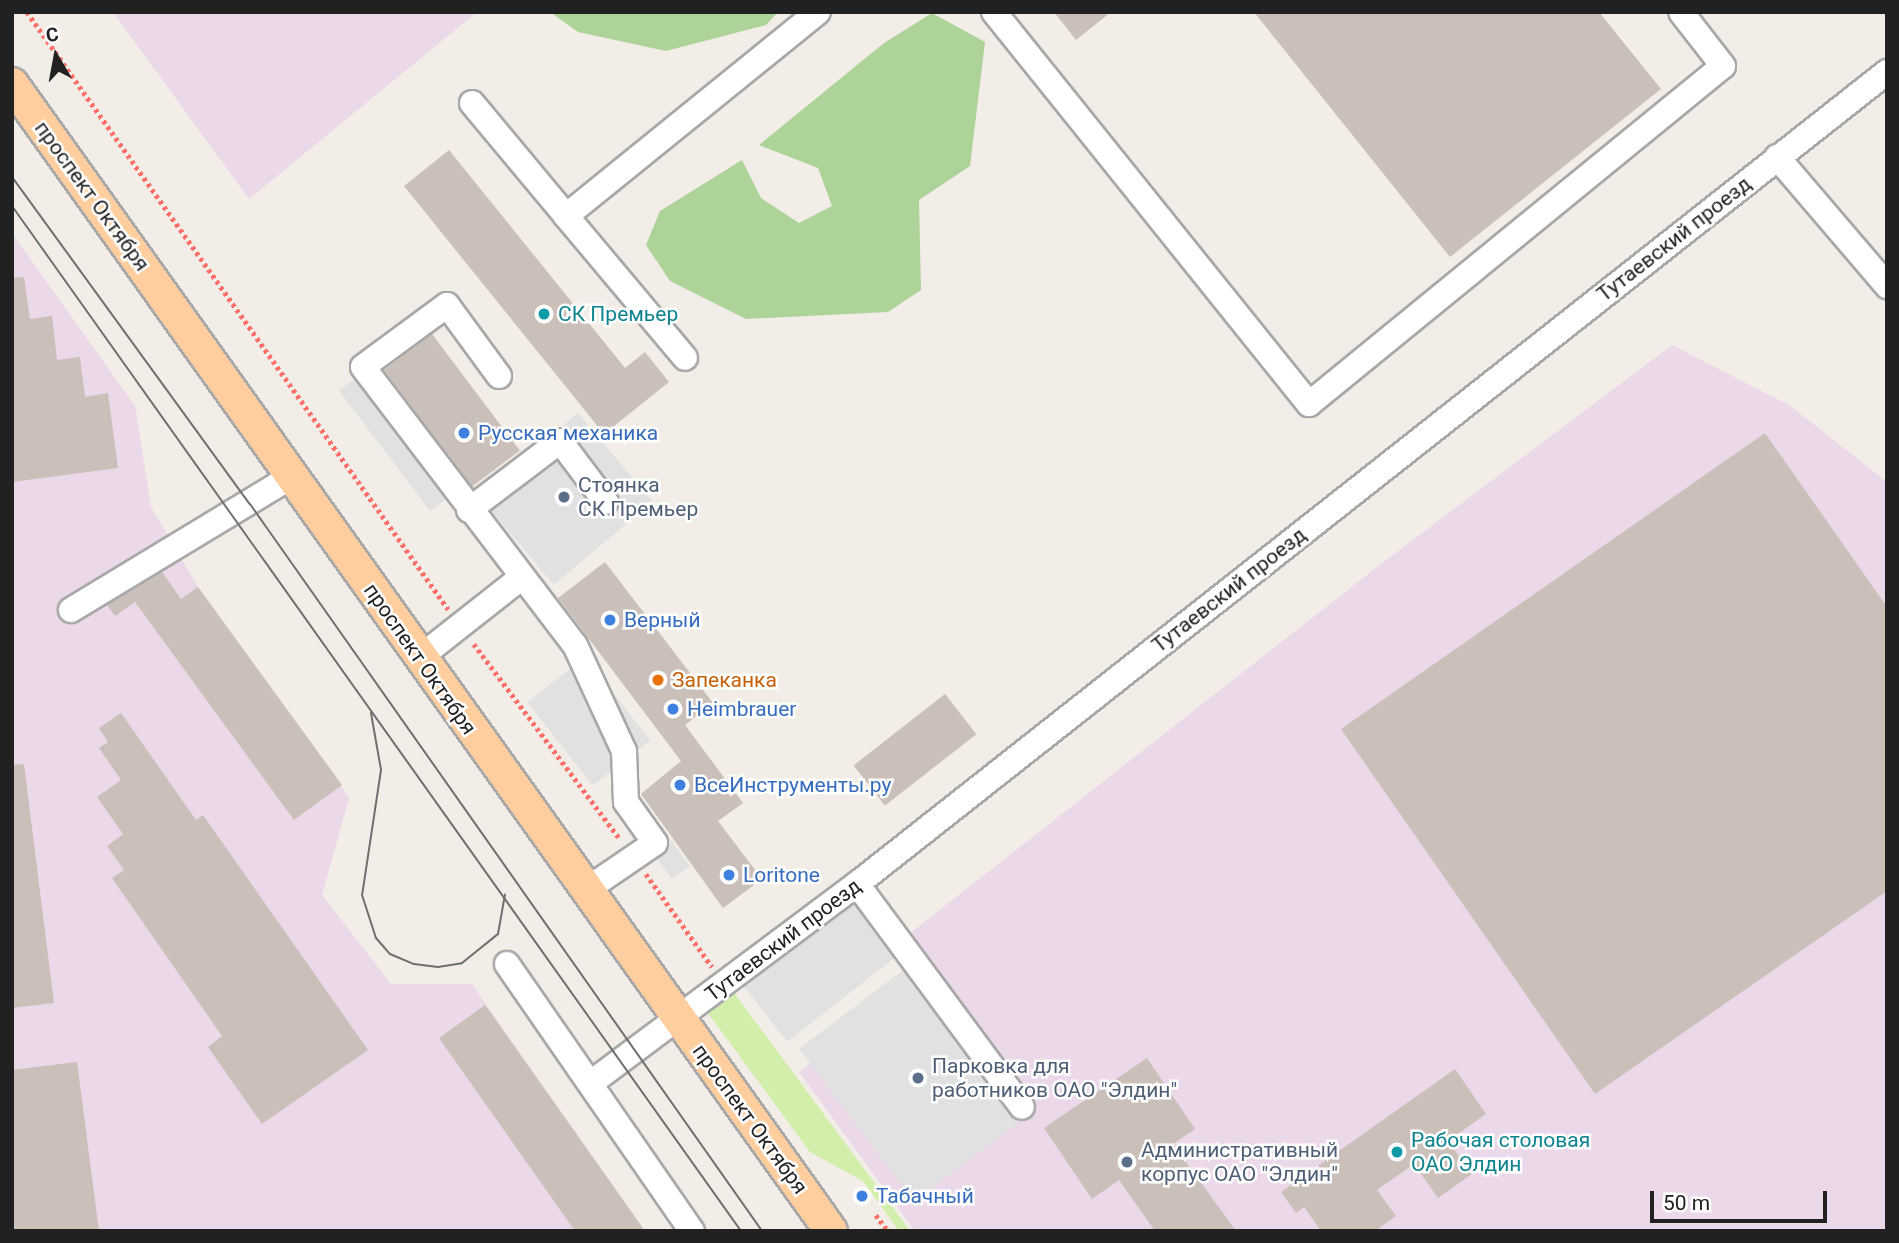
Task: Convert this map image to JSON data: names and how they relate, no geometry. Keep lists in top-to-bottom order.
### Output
{
  "streets": {
    "main road": ["проспект Октября"],
    "street": ["Тутаевский проезд"]
  },
  "crossings": [
    ["проспект Октября", "Тутаевский проезд"]
  ],
  "places": [
    "СК Премьер",
    "Русская механика",
    "Стоянка СК Премьер",
    "Верный",
    "Запеканка",
    "Heimbrauer",
    "ВсеИнструменты.ру",
    "Loritone",
    "Парковка для работников ОАО \"Элдин\"",
    "Рабочая столовая ОАО Элдин",
    "Административный корпус ОАО \"Элдин\"",
    "Табачный"
  ],
  "scale_bar": "50 m",
  "north": "top"
}
